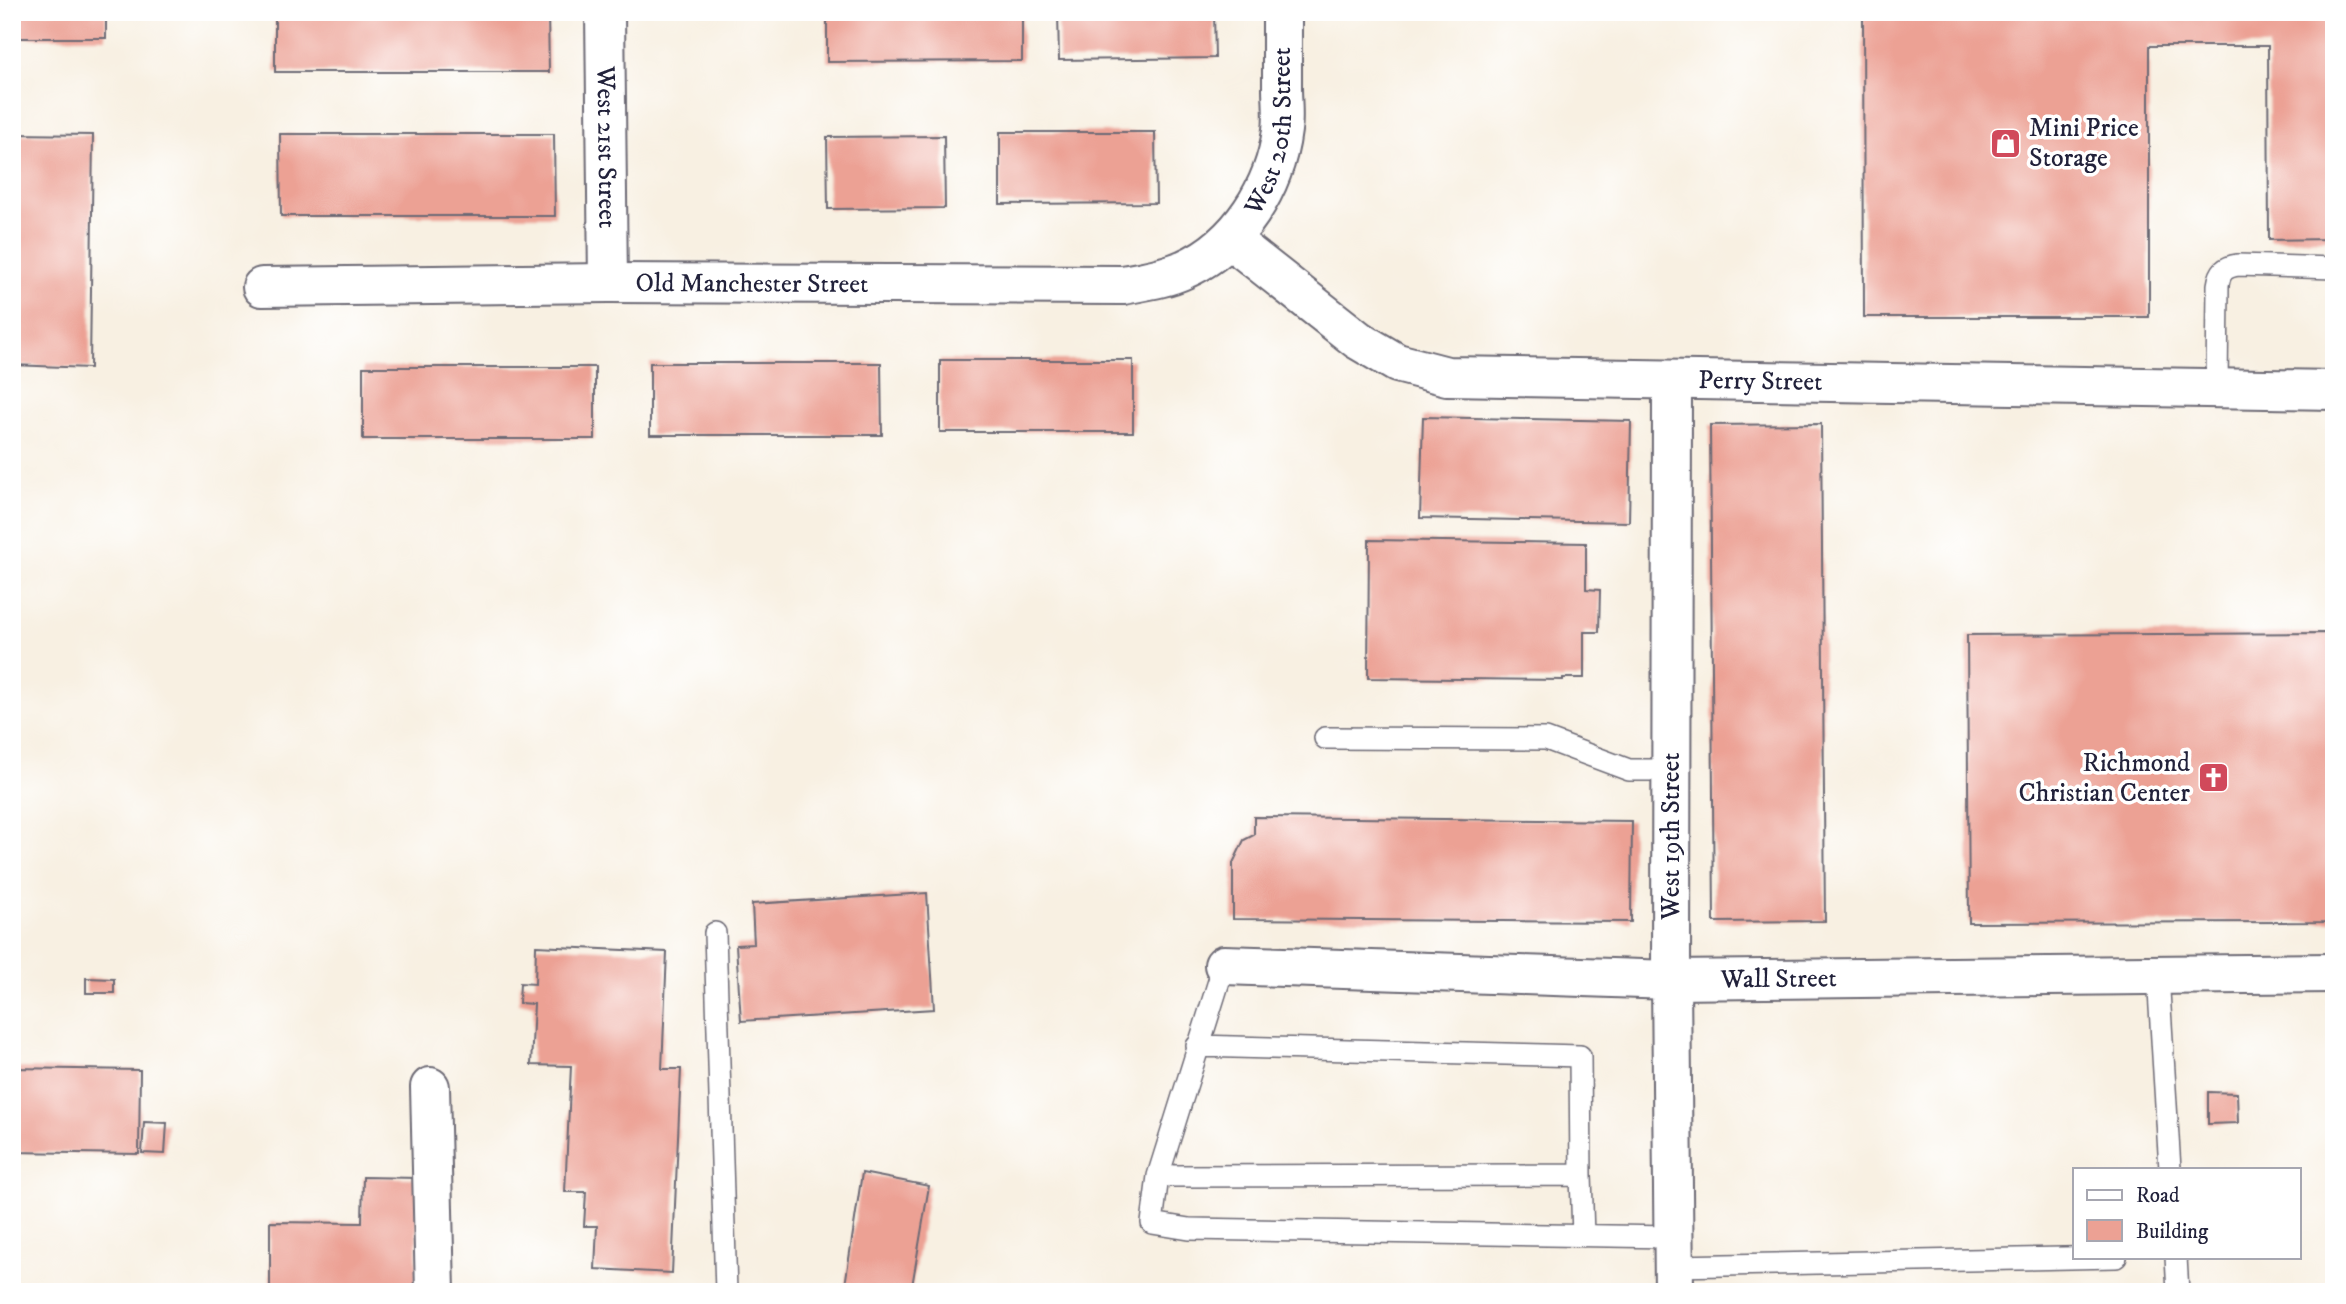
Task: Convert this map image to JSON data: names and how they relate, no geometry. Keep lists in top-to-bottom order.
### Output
{
  "streets": {
    "street": [
      "West 20th Street",
      "West 21st Street",
      "Old Manchester Street",
      "Perry Street",
      "West 19th Street",
      "Wall Street"
    ]
  },
  "crossings": [
    ["West 20th Street", "Old Manchester Street"],
    ["West 20th Street", "Perry Street"],
    ["West 21st Street", "Old Manchester Street"],
    ["Old Manchester Street", "Perry Street"],
    ["Perry Street", "West 19th Street"],
    ["West 19th Street", "Wall Street"]
  ],
  "places": {
    "shop": ["Mini Price Storage"],
    "church": ["Richmond Christian Center"]
  },
  "legend": ["Road", "Building"]
}
